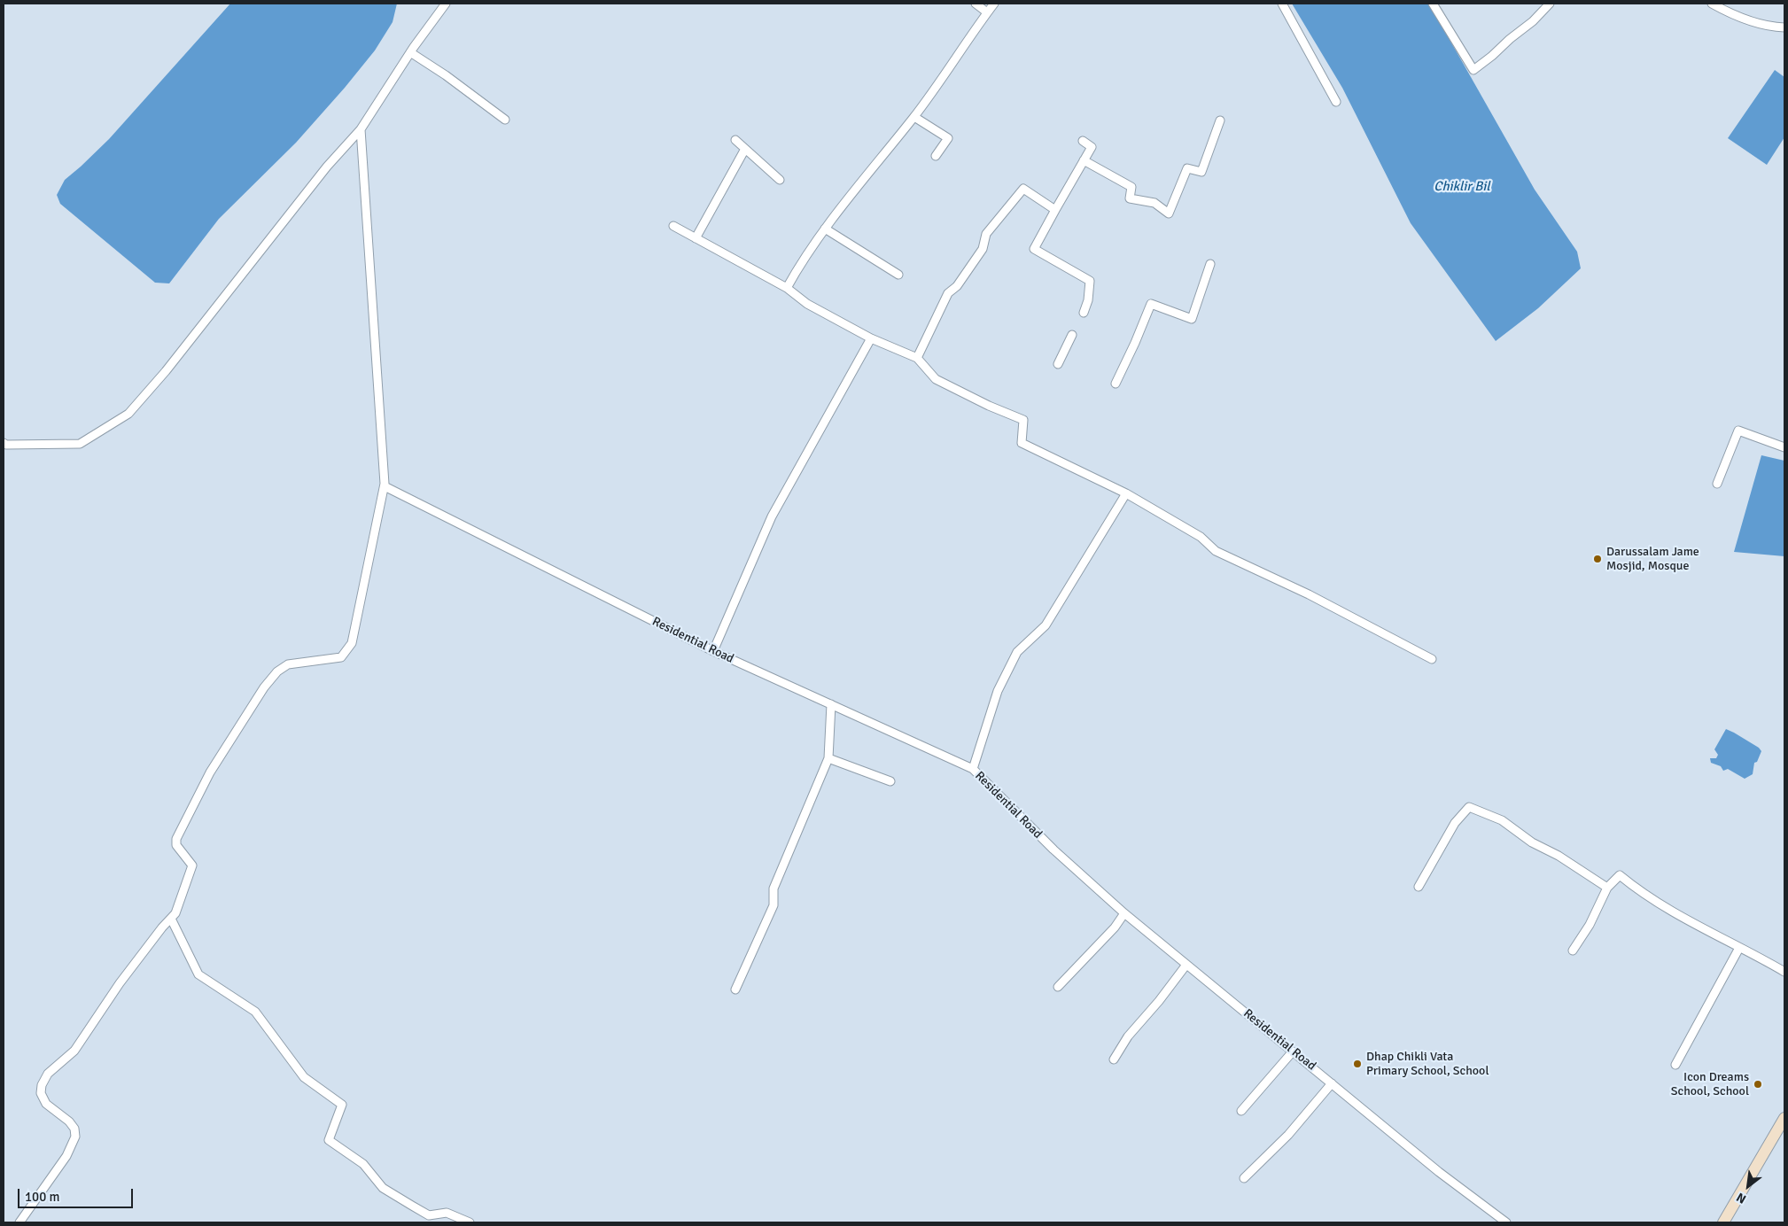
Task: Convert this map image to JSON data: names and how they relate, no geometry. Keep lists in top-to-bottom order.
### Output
{
  "streets": {
    "street": ["Residential Road"]
  },
  "water": ["Chiklir Bil"],
  "places": ["Darussalam Jame Mosjid, Mosque", "Dhap Chikli Vata Primary School, School", "Icon Dreams School, School"],
  "scale_bar": "100 m",
  "north": "bottom left"
}
